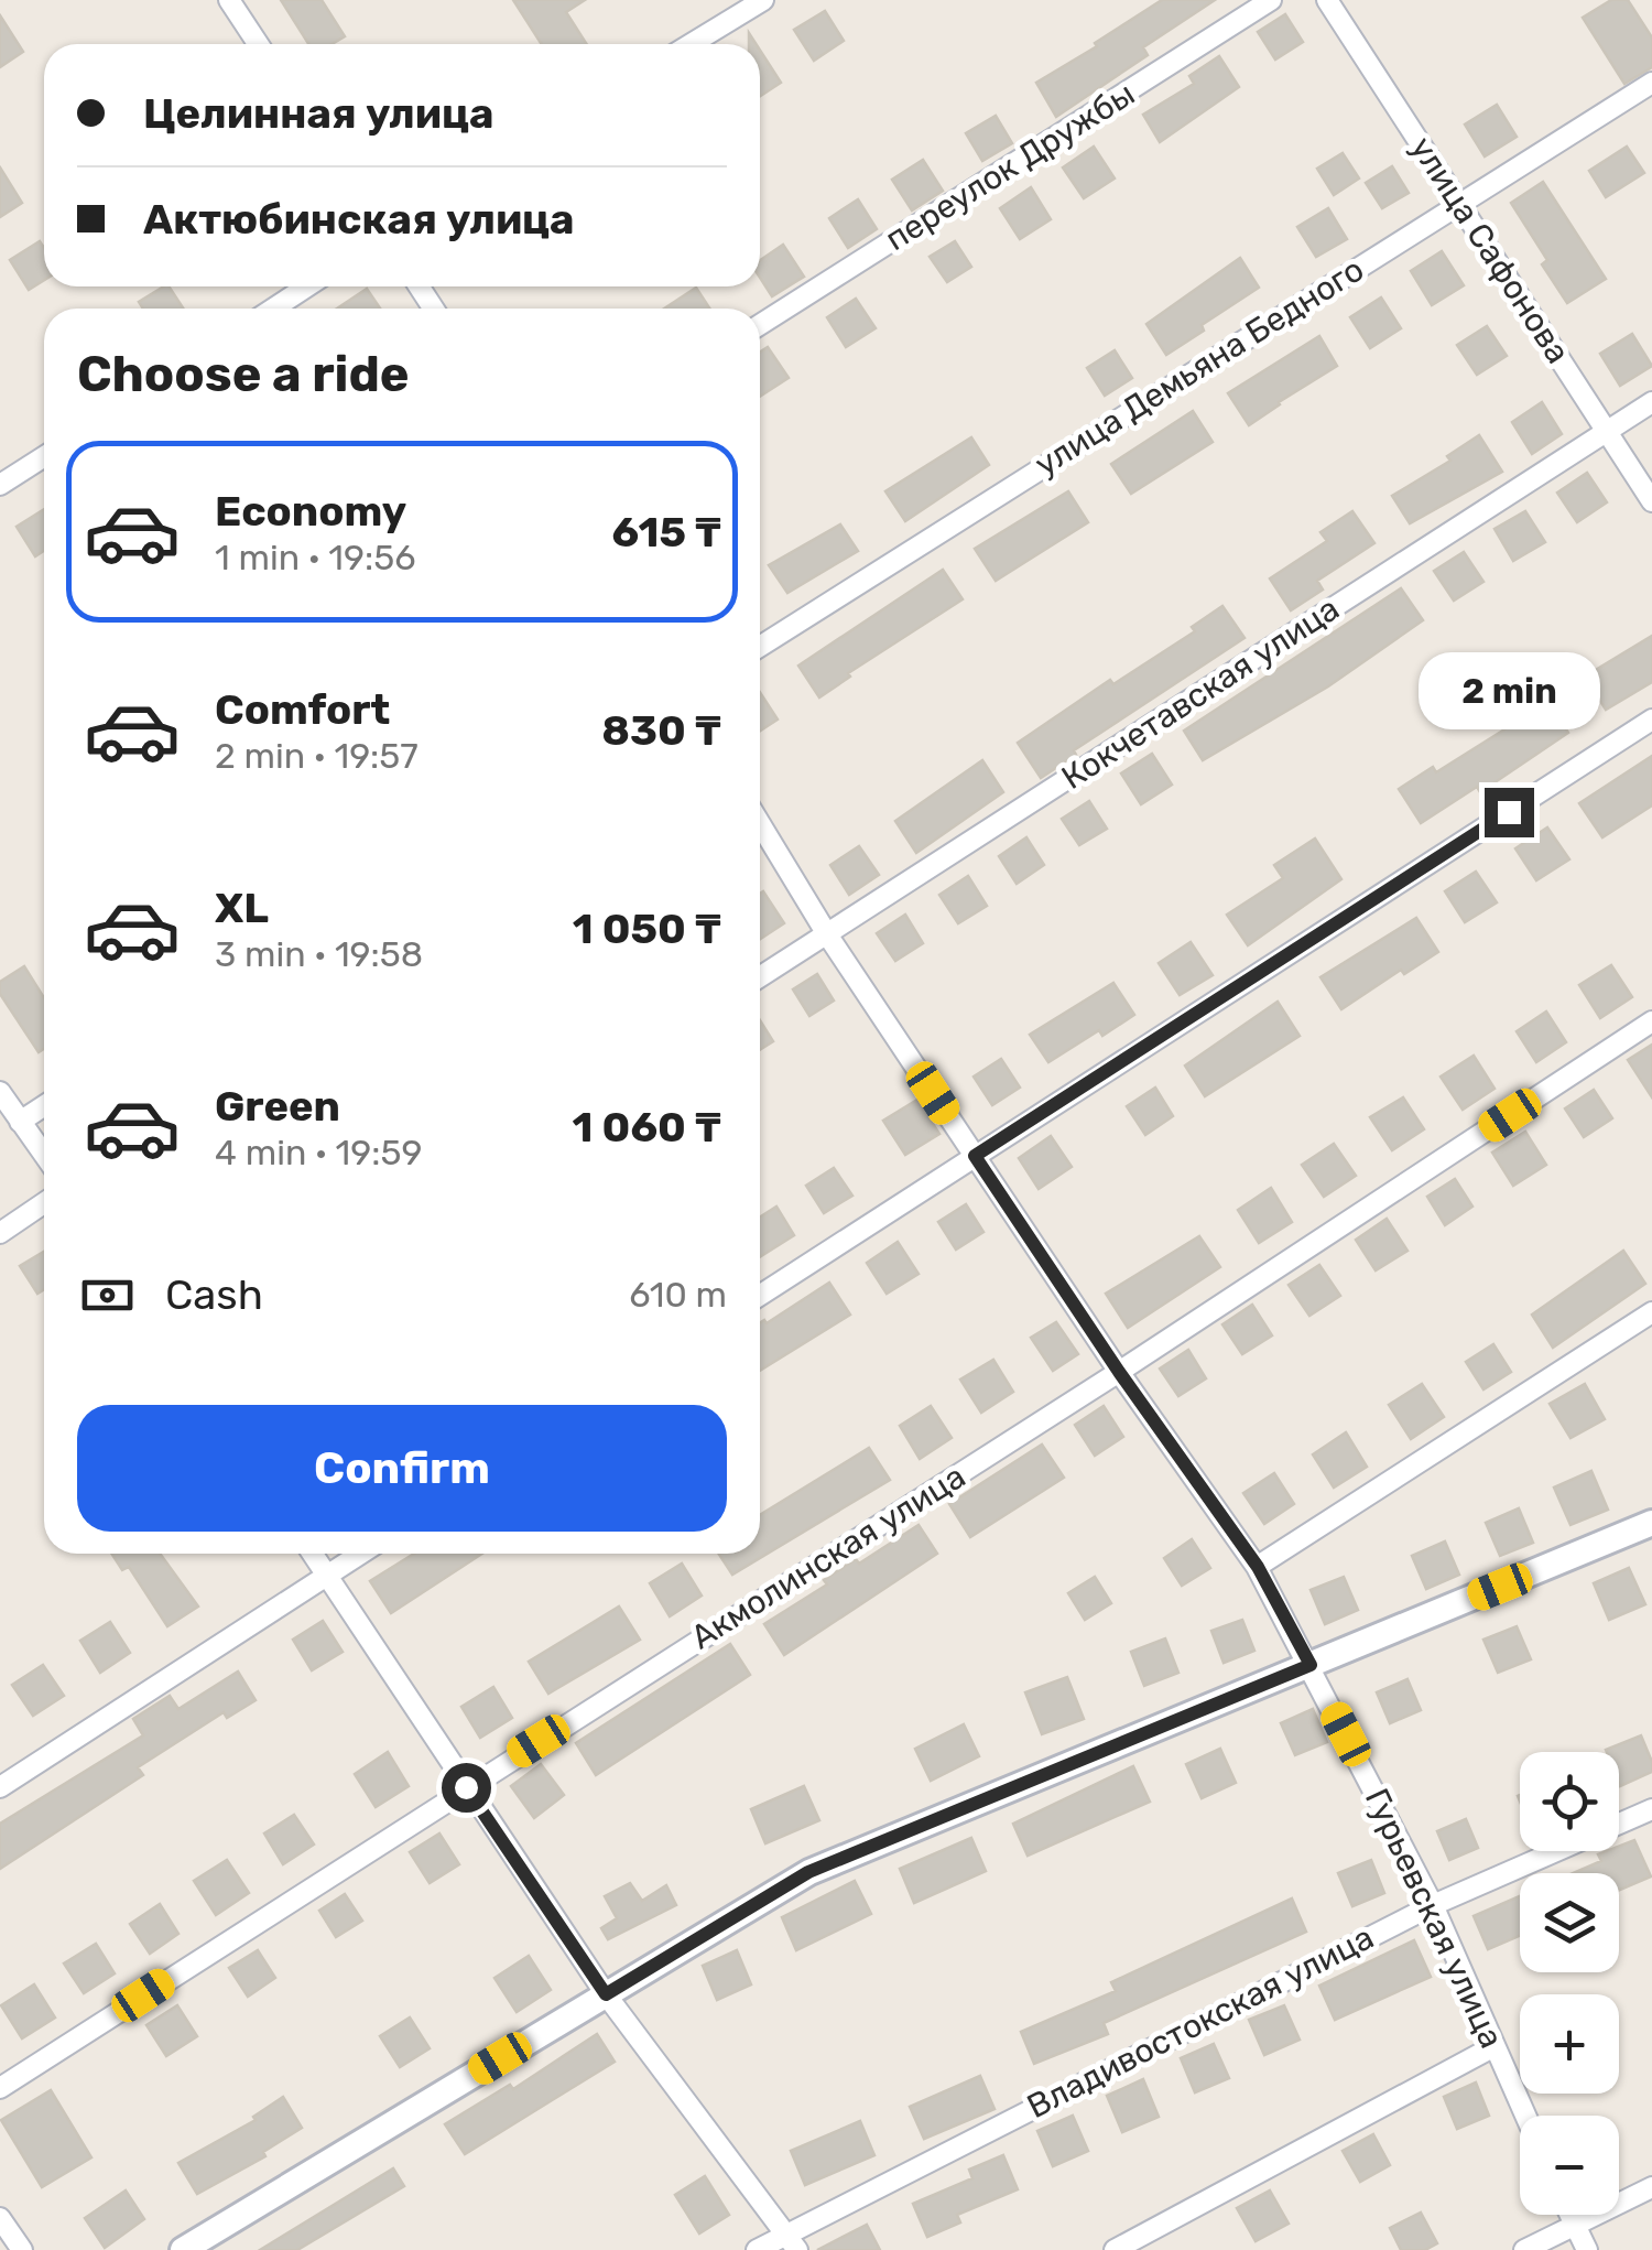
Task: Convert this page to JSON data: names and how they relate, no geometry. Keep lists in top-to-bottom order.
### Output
{
  "streets": {
    "street": [
      "переулок Дружбы",
      "улица Сафонова",
      "улица Демьяна Бедного",
      "Кокчетавская улица",
      "Акмолинская улица",
      "Гурьевская улица",
      "Владивостокская улица"
    ]
  },
  "crossings": [
    ["улица Сафонова", "улица Демьяна Бедного"],
    ["улица Сафонова", "Кокчетавская улица"],
    ["Кокчетавская улица", "Гурьевская улица"],
    ["Акмолинская улица", "Гурьевская улица"],
    ["Гурьевская улица", "Владивостокская улица"]
  ],
  "page": {
    "banner": ["Целинная улица", "Актюбинская улица"],
    "heading": "Choose a ride",
    "list": [
      {
        "name": "Economy",
        "note": "1 min · 19:56",
        "value": "615 ₸"
      },
      {
        "name": "Comfort",
        "note": "2 min · 19:57",
        "value": "830 ₸"
      },
      {
        "name": "XL",
        "note": "3 min · 19:58",
        "value": "1 050 ₸"
      },
      {
        "name": "Green",
        "note": "4 min · 19:59",
        "value": "1 060 ₸"
      }
    ],
    "bubble": "2 min",
    "pay": ["Cash", "610 m"],
    "buttons": "Confirm",
    "map_buttons": ["+", "−"]
  }
}
